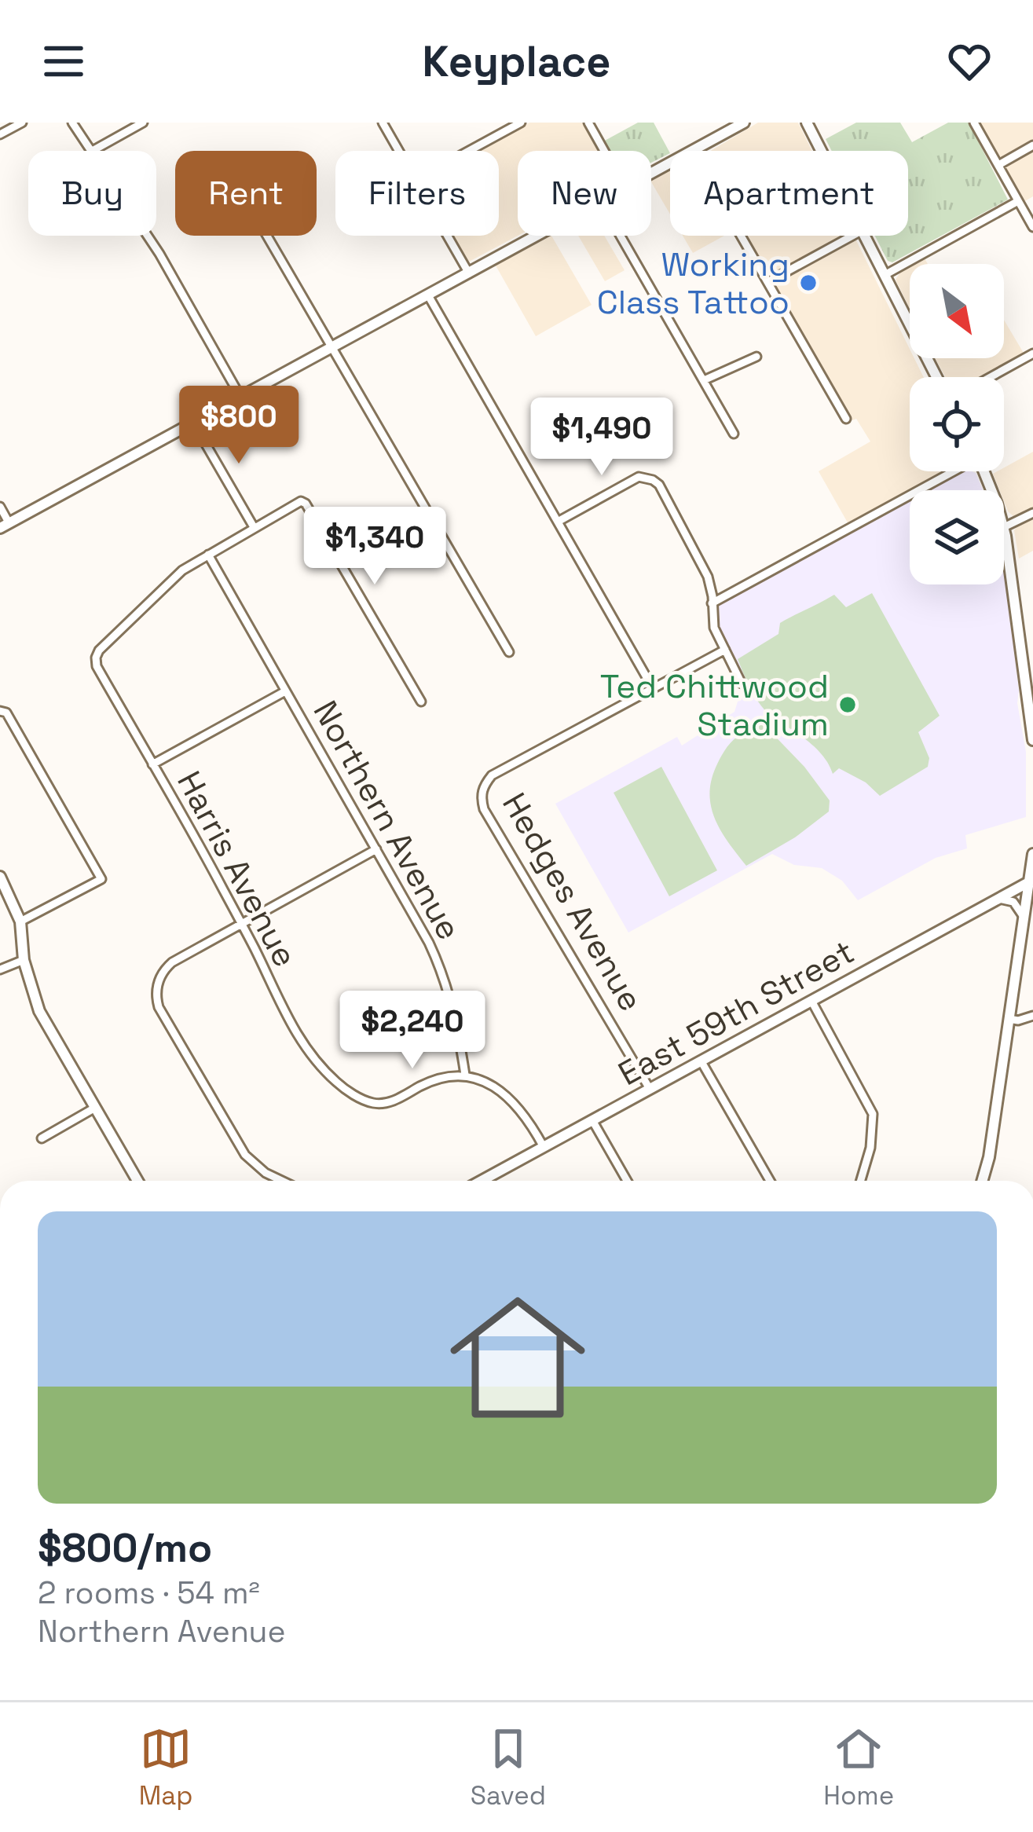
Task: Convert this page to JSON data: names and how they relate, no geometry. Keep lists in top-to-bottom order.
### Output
{
  "streets": {
    "street": [
      "Northern Avenue",
      "Harris Avenue",
      "Hedges Avenue",
      "East 59th Street"
    ]
  },
  "crossings": [
    ["Northern Avenue", "Harris Avenue"],
    ["Hedges Avenue", "East 59th Street"]
  ],
  "places": ["Working Class Tattoo", "Ted Chittwood Stadium"],
  "north": "bottom right",
  "page": {
    "header": "Keyplace",
    "chip": [
      "Buy",
      "Rent",
      "Filters",
      "New",
      "Apartment"
    ],
    "price": [
      "$800",
      "$1,490",
      "$1,340",
      "$2,240"
    ],
    "list": [
      {
        "name": "$800/mo",
        "note": "2 rooms · 54 m² · Northern Avenue"
      }
    ],
    "tabs": ["Map", "Saved", "Home"]
  }
}
